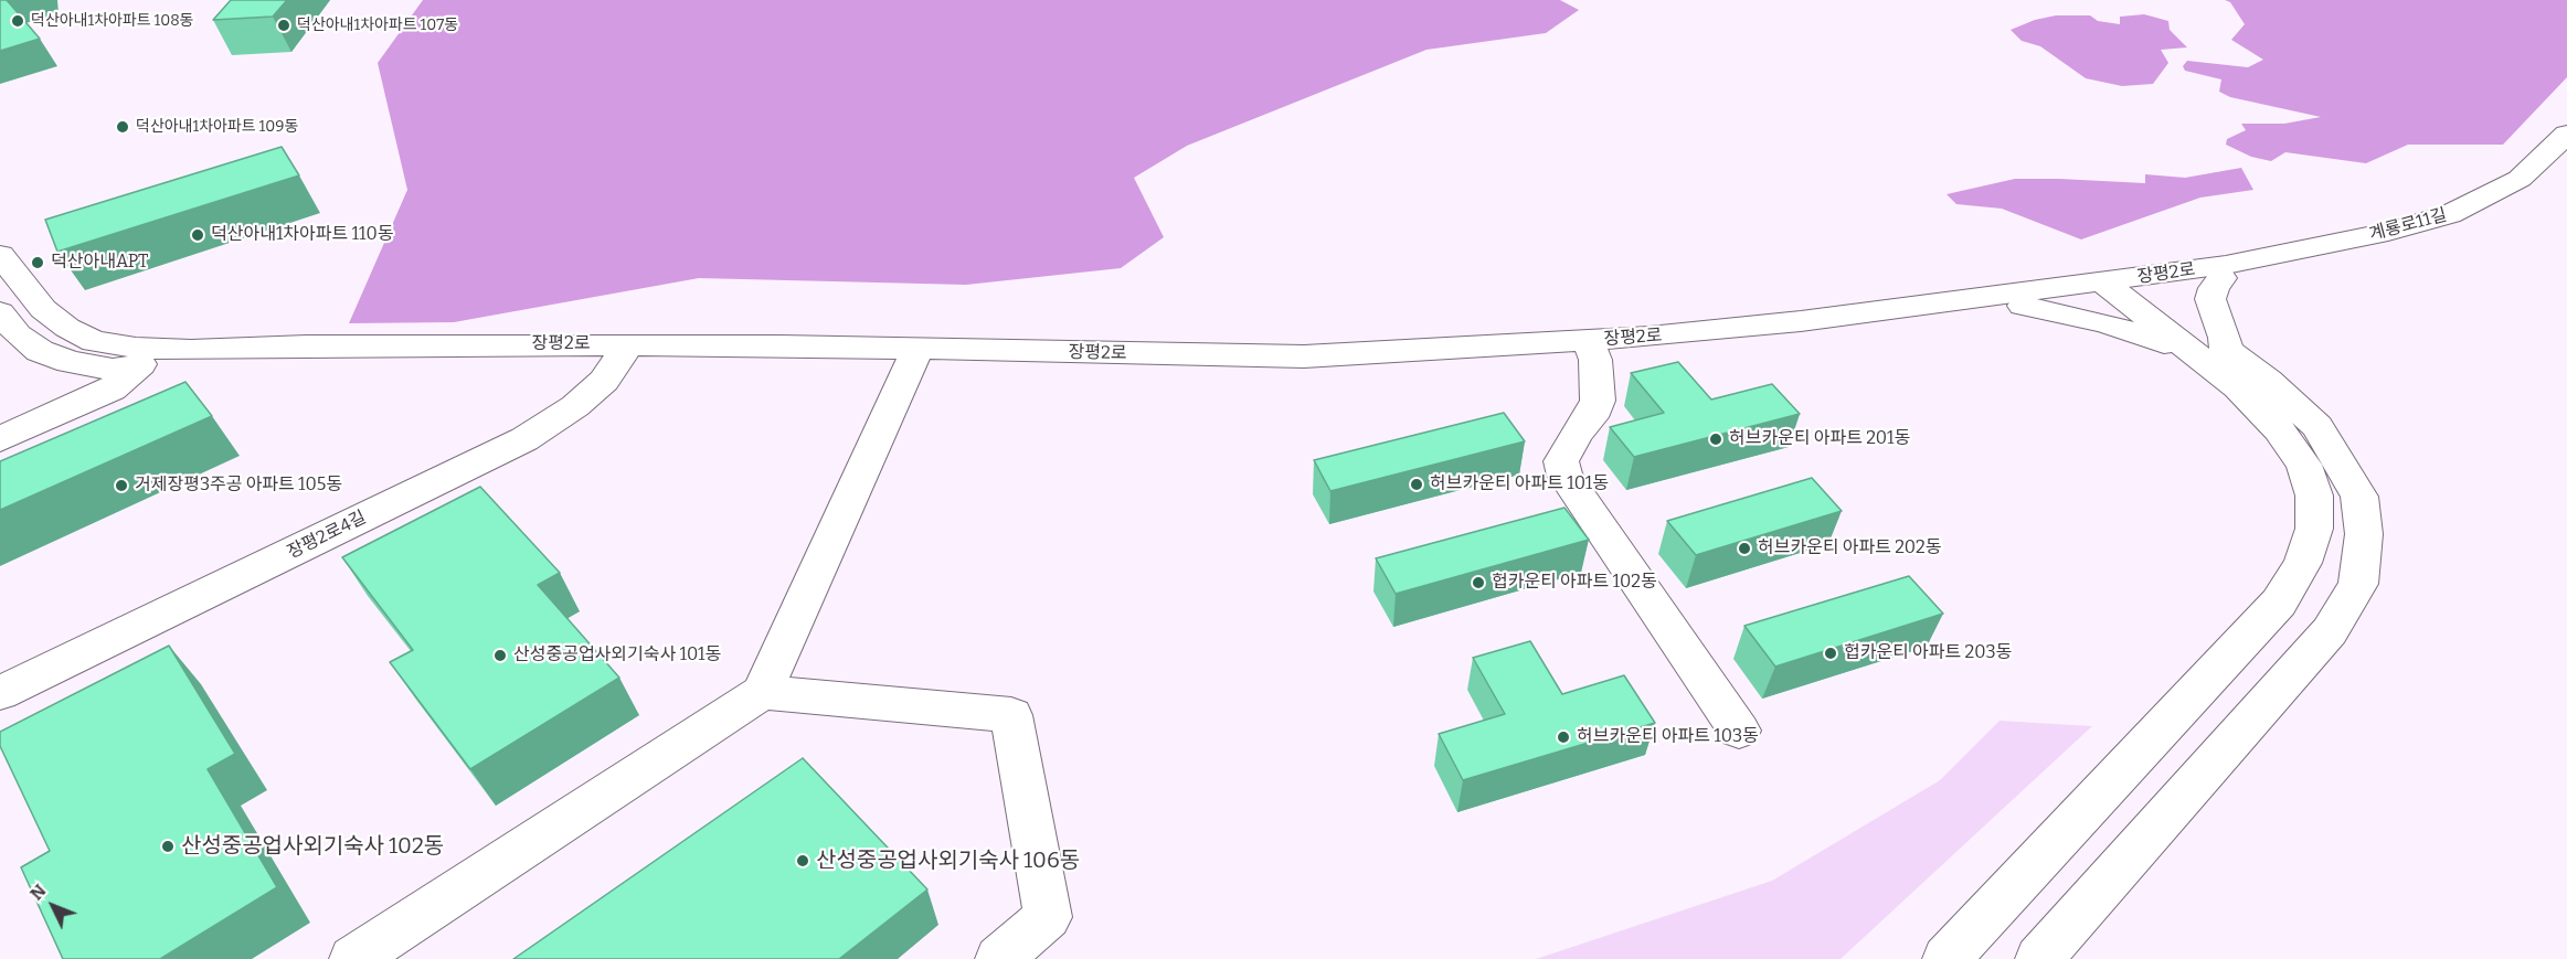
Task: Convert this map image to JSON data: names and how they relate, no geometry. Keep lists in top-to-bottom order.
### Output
{
  "streets": {
    "main road": ["계룡로11길", "장평2로", "장평2로4길"]
  },
  "crossings": [
    ["계룡로11길", "장평2로"],
    ["장평2로", "장평2로4길"]
  ],
  "places": [
    "덕산아내1차아파트 108동",
    "덕산아내1차아파트 107동",
    "덕산아내1차아파트 109동",
    "덕산아내1차아파트 110동",
    "덕산아내APT",
    "허브카운티 아파트 201동",
    "허브카운티 아파트 101동",
    "거제장평3주공 아파트 105동",
    "허브카운티 아파트 202동",
    "헙카운티 아파트 102동",
    "헙카운티 아파트 203동",
    "산성중공업사외기숙사 101동",
    "허브카운티 아파트 103동",
    "산성중공업사외기숙사 102동",
    "산성중공업사외기숙사 106동"
  ],
  "north": "top left"
}
